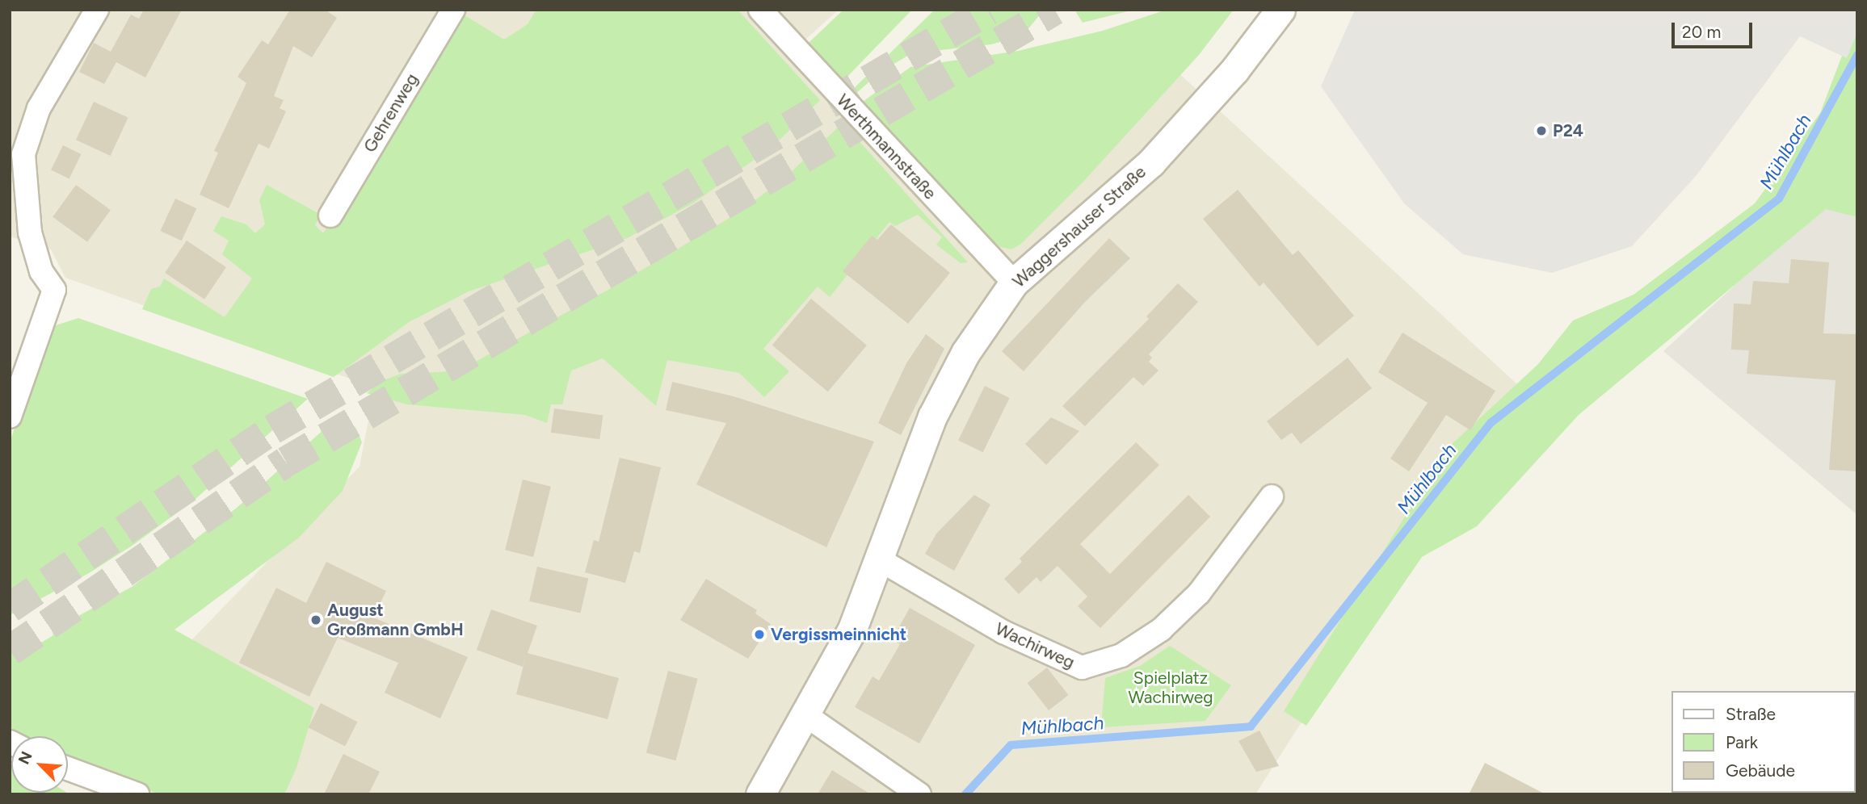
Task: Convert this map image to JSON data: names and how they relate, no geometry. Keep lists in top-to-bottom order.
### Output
{
  "streets": {
    "street": [
      "Gehrenweg",
      "Werthmannstraße",
      "Waggershauser Straße",
      "Wachirweg"
    ]
  },
  "crossings": [
    ["Werthmannstraße", "Waggershauser Straße"],
    ["Waggershauser Straße", "Wachirweg"]
  ],
  "water": ["Mühlbach"],
  "parks": ["Spielplatz Wachirweg"],
  "places": ["P24", "August Großmann GmbH", "Vergissmeinnicht"],
  "legend": ["Straße", "Park", "Gebäude"],
  "scale_bar": "20 m",
  "north": "top left"
}
